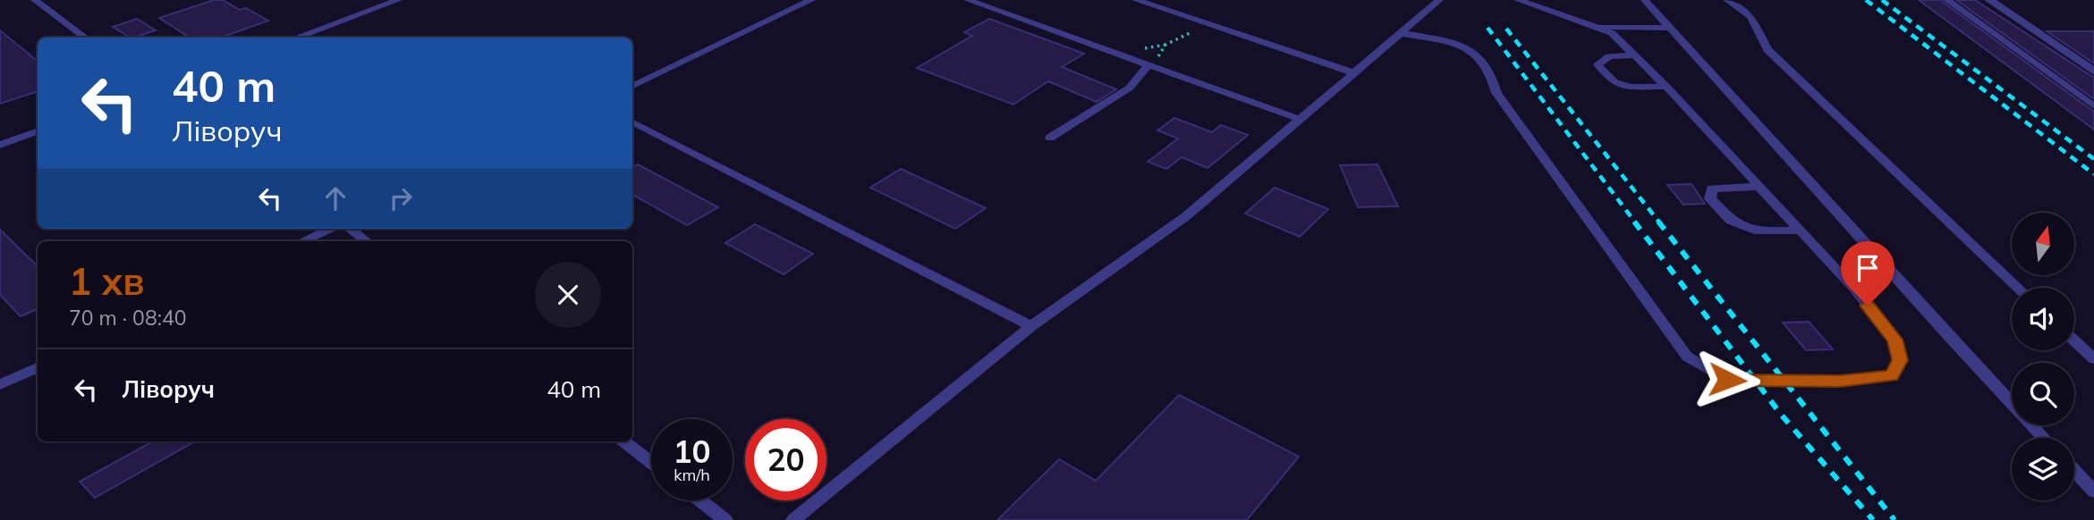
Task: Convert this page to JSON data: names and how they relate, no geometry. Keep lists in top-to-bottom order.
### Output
{
  "north": "top",
  "page": {
    "turn": ["40 m", "Ліворуч"],
    "heading": ["1 хв", "70 m · 08:40"],
    "list": [
      {
        "name": "Ліворуч",
        "value": "40 m"
      }
    ],
    "speed": "10 km/h",
    "limit": "20"
  }
}
